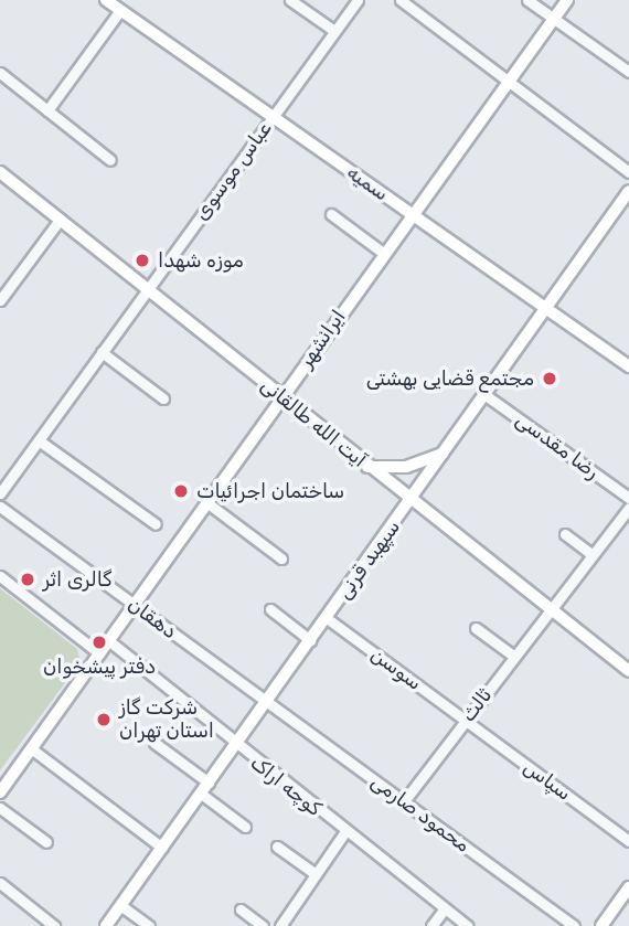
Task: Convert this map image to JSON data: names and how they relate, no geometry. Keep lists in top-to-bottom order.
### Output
{
  "streets": {
    "main road": [
      "سمیه",
      "ایرانشهر",
      "آیت الله طالقانی",
      "سپهبد قرنی"
    ],
    "street": [
      "عباس موسوی",
      "رضا مقدسی",
      "دهقان",
      "سوسن",
      "ثالث",
      "سپاس",
      "کوچه اراک",
      "محمود صارمی"
    ]
  },
  "crossings": [
    ["عباس موسوی", "سمیه"],
    ["عباس موسوی", "آیت الله طالقانی"],
    ["سمیه", "ایرانشهر"],
    ["سمیه", "سپهبد قرنی"],
    ["ایرانشهر", "آیت الله طالقانی"],
    ["ایرانشهر", "دهقان"],
    ["ایرانشهر", "کوچه اراک"],
    ["آیت الله طالقانی", "سپهبد قرنی"],
    ["آیت الله طالقانی", "ثالث"],
    ["رضا مقدسی", "سپهبد قرنی"],
    ["سپهبد قرنی", "دهقان"],
    ["سپهبد قرنی", "سوسن"],
    ["سپهبد قرنی", "کوچه اراک"],
    ["سپهبد قرنی", "محمود صارمی"],
    ["دهقان", "محمود صارمی"],
    ["سوسن", "ثالث"],
    ["سوسن", "سپاس"],
    ["ثالث", "سپاس"],
    ["ثالث", "محمود صارمی"]
  ],
  "places": [
    "موزه شهدا",
    "مجتمع قضایی بهشتی",
    "ساختمان اجرائیات",
    "گالری اثر",
    "دفتر پیشخوان",
    "شرکت گاز استان تهران"
  ]
}
